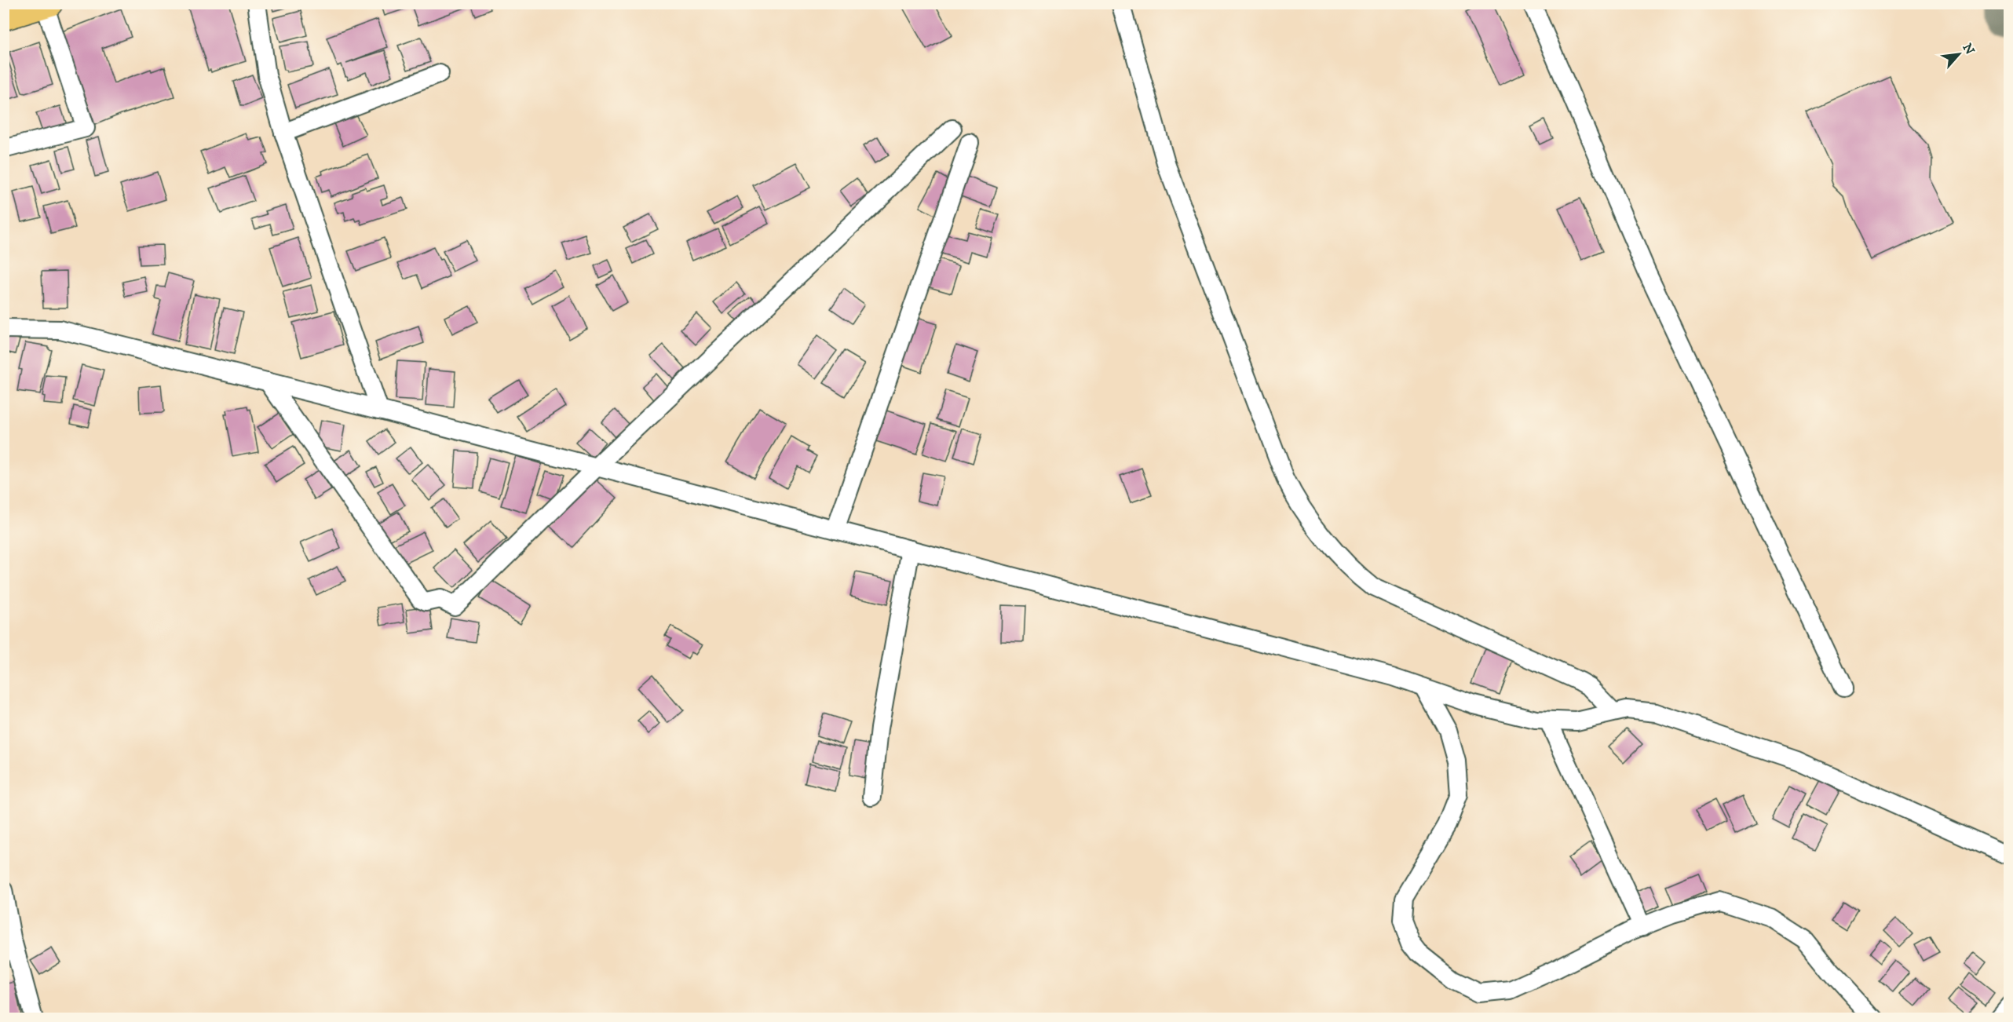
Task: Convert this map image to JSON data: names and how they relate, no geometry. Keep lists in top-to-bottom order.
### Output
{
  "north": "top right"
}
